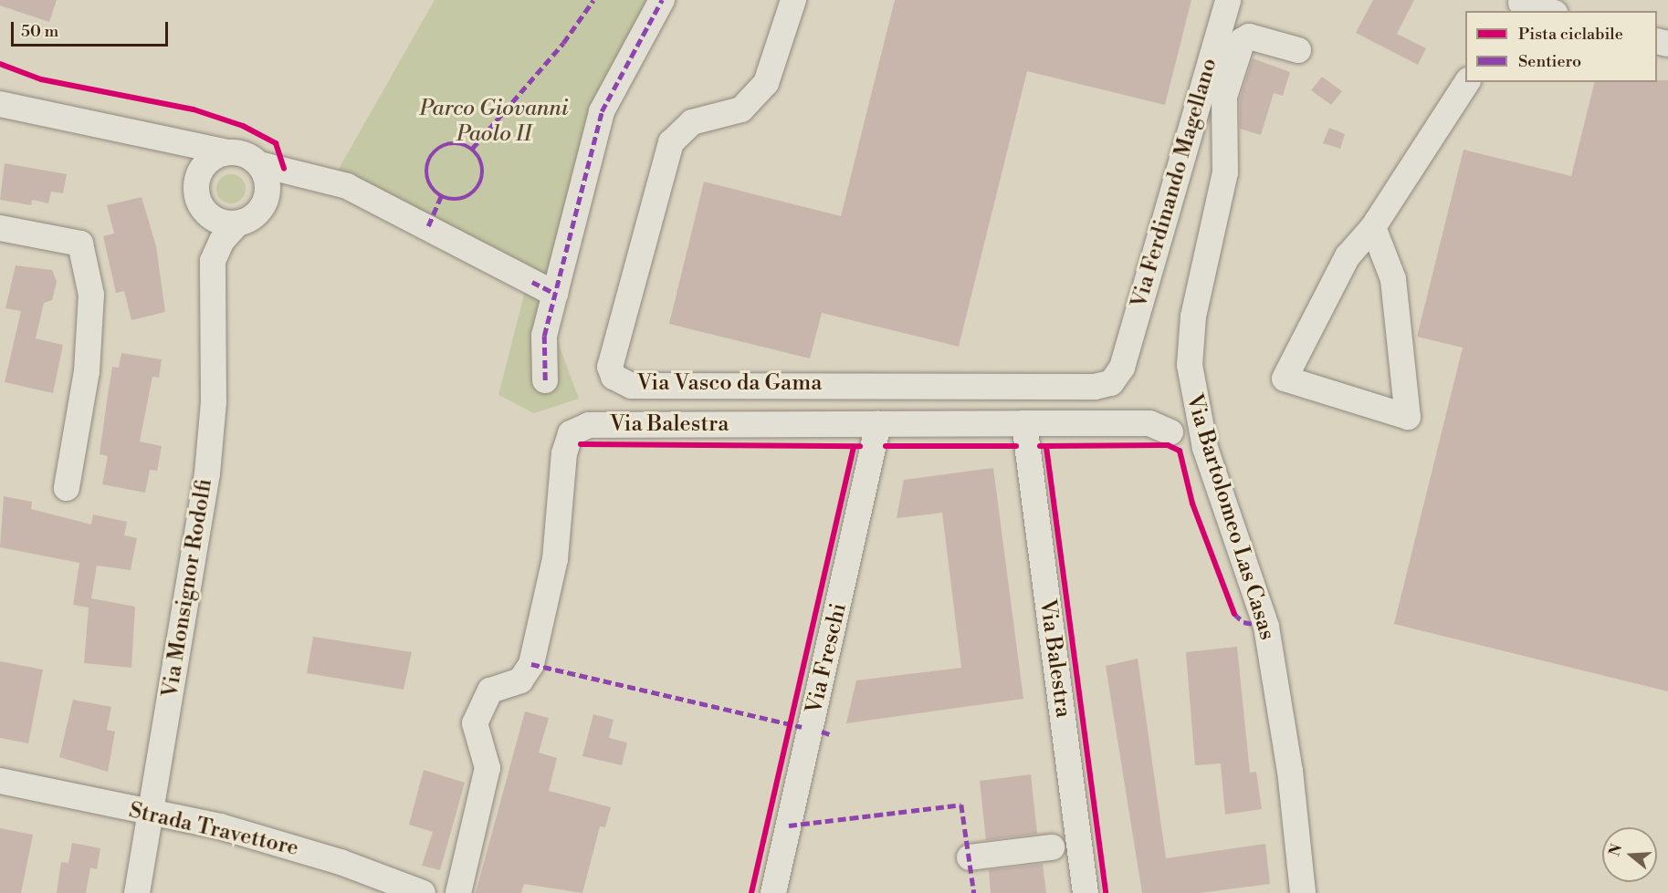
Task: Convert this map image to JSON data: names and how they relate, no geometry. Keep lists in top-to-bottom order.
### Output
{
  "streets": {
    "street": [
      "Via Ferdinando Magellano",
      "Via Vasco da Gama",
      "Via Balestra",
      "Via Bartolomeo Las Casas",
      "Via Monsignor Rodolfi",
      "Via Freschi",
      "Strada Travettore"
    ]
  },
  "crossings": [
    ["Via Ferdinando Magellano", "Via Vasco da Gama"],
    ["Via Balestra", "Via Freschi"],
    ["Via Monsignor Rodolfi", "Strada Travettore"]
  ],
  "parks": ["Parco Giovanni Paolo II"],
  "legend": ["Pista ciclabile", "Sentiero"],
  "scale_bar": "50 m",
  "north": "left"
}
